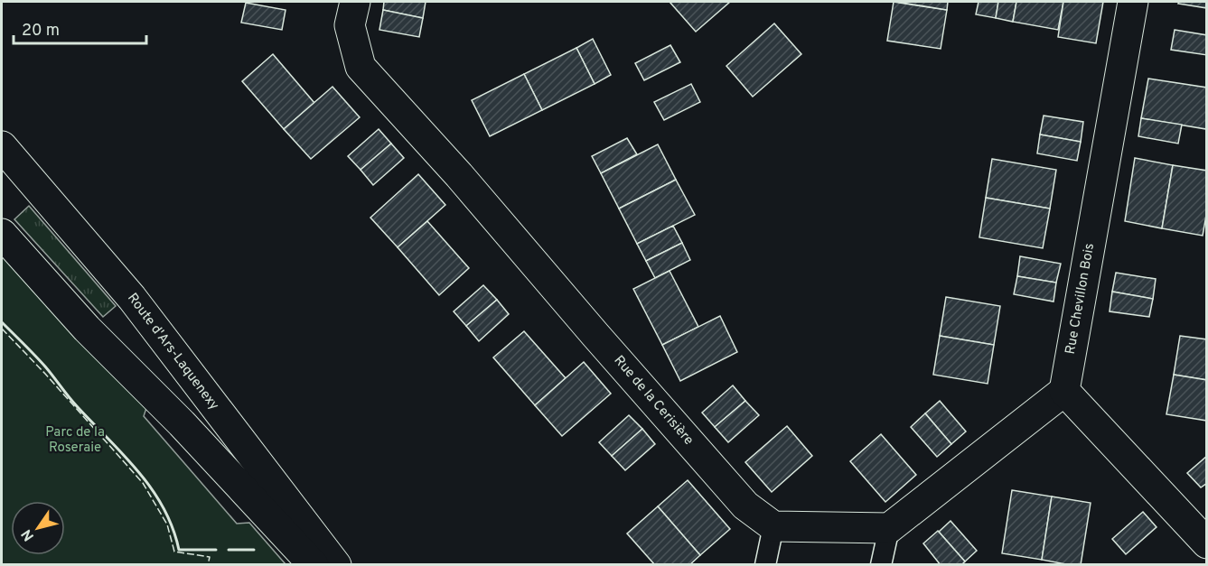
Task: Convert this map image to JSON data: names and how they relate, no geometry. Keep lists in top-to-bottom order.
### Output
{
  "streets": {
    "street": ["Rue Chevillon Bois", "Route d'Ars-Laquenexy", "Rue de la Cerisière"]
  },
  "parks": ["Parc de la Roseraie"],
  "scale_bar": "20 m",
  "north": "bottom left"
}
